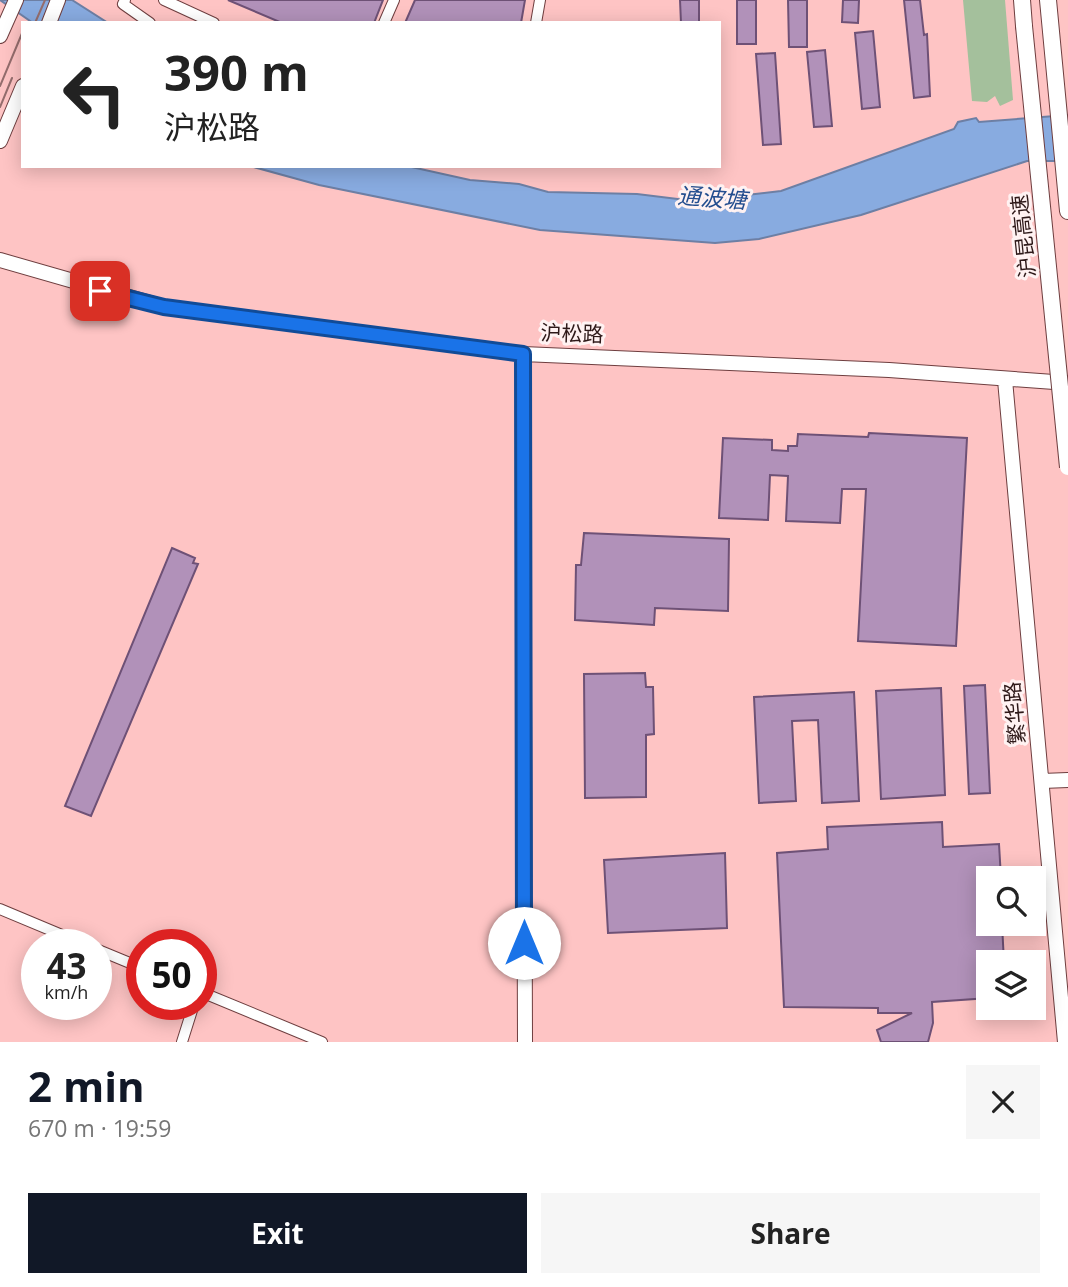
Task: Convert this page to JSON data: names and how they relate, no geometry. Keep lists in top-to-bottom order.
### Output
{
  "streets": {
    "highway": ["沪昆高速"],
    "main road": ["沪松路", "繁华路"]
  },
  "crossings": [
    ["沪松路", "繁华路"]
  ],
  "water": ["通波塘"],
  "page": {
    "turn": ["390 m", "沪松路"],
    "speed": "43 km/h",
    "limit": "50",
    "heading": ["2 min", "670 m · 19:59"],
    "buttons": ["Exit", "Share"]
  }
}
